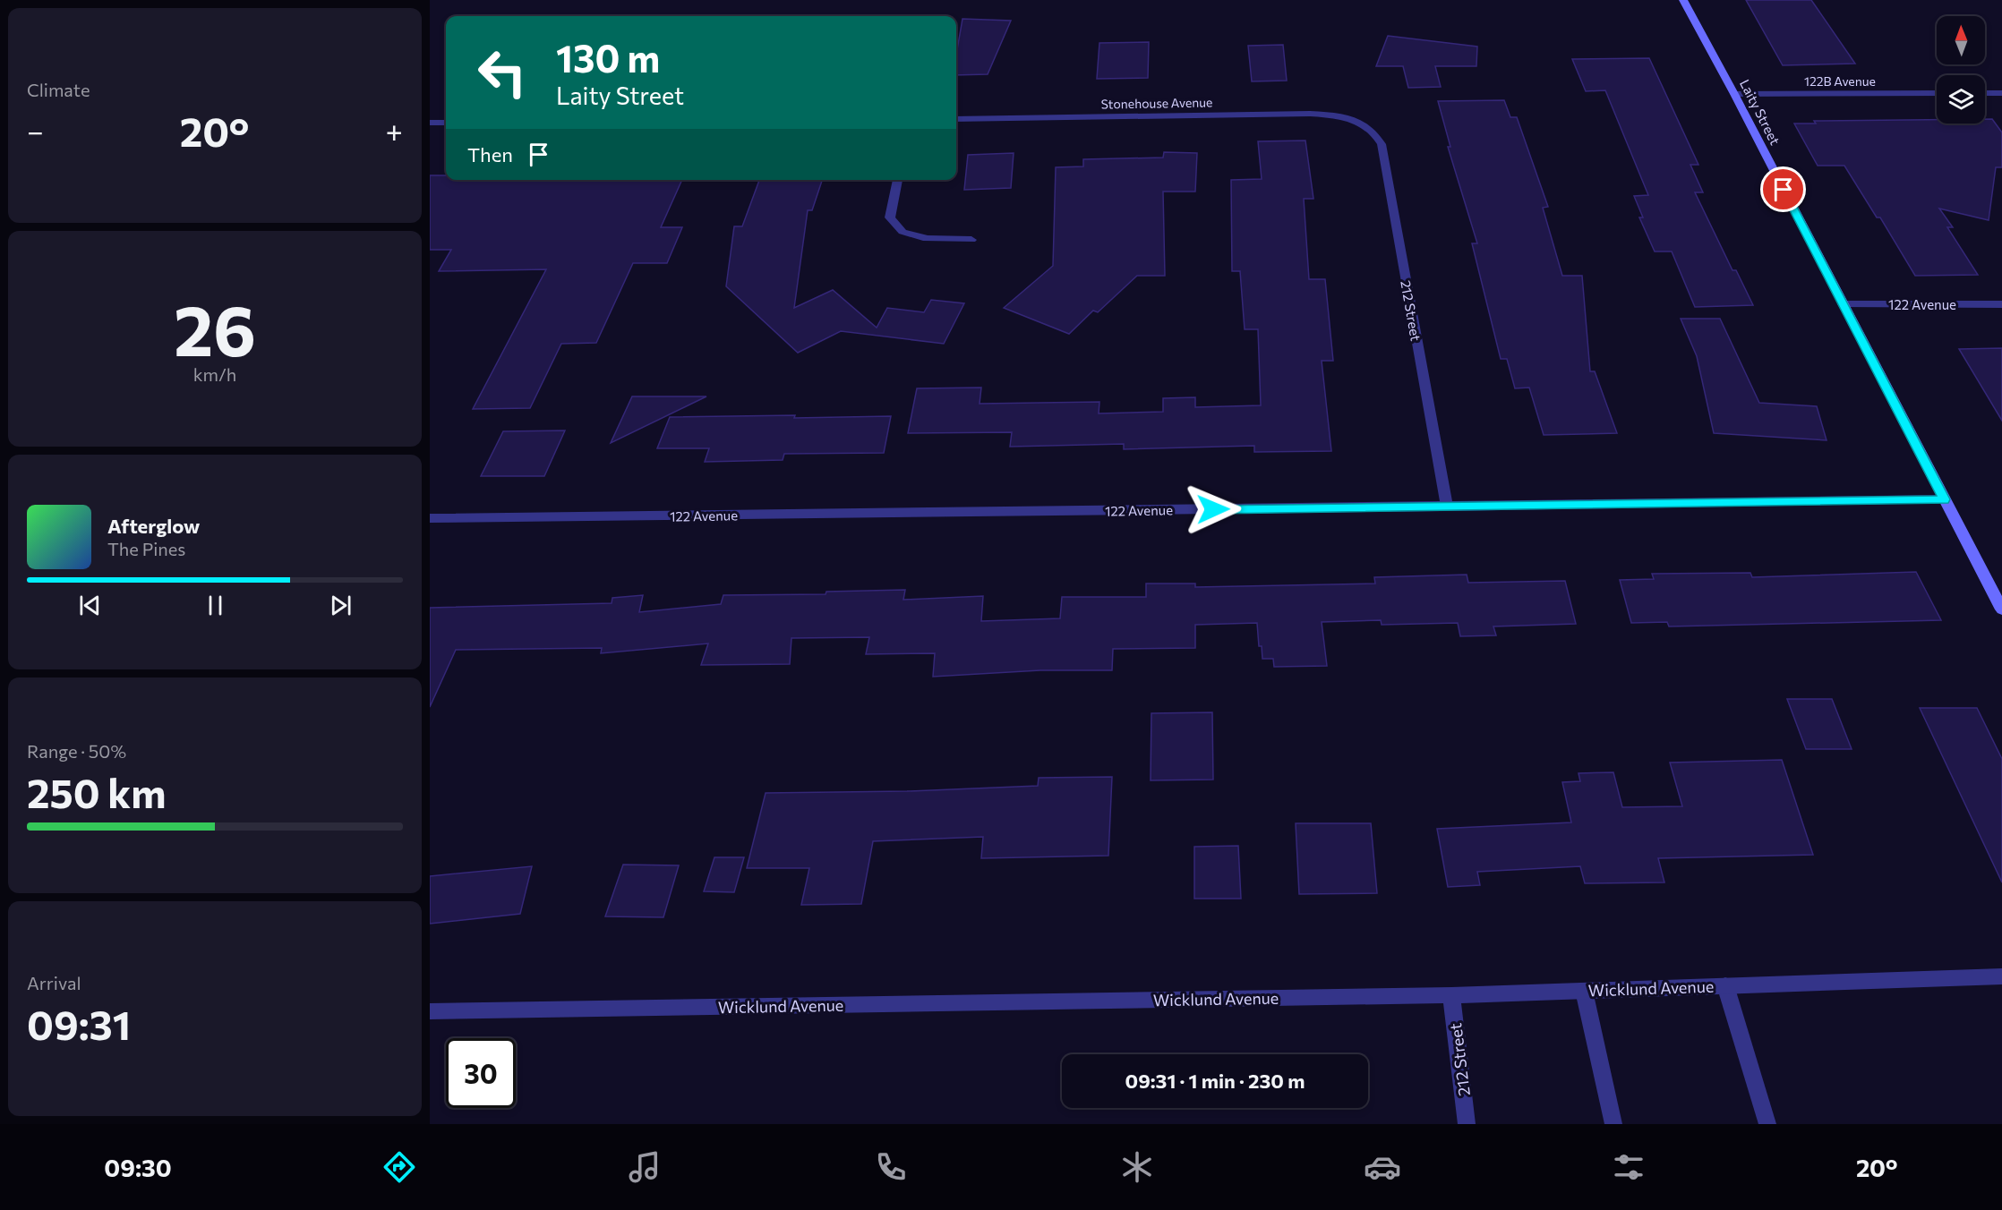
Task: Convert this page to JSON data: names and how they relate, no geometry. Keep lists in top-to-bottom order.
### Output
{
  "streets": {
    "street": [
      "122B Avenue",
      "Stonehouse Avenue",
      "Laity Street",
      "122 Avenue",
      "212 Street",
      "Wicklund Avenue"
    ]
  },
  "crossings": [
    ["122B Avenue", "Laity Street"],
    ["Stonehouse Avenue", "212 Street"],
    ["Laity Street", "122 Avenue"],
    ["122 Avenue", "212 Street"],
    ["212 Street", "Wicklund Avenue"]
  ],
  "north": "top",
  "page": {
    "tile": [
      "Climate",
      ["26", "km/h"],
      ["Range · 50%", "250 km"],
      ["Arrival", "09:31"]
    ],
    "turn": ["130 m", "Laity Street"],
    "heat": ["−", "20°", "+"],
    "then": "Then",
    "song": ["Afterglow", "The Pines"],
    "limit": "30",
    "trip": "09:31 · 1 min · 230 m",
    "tabs": ["09:30", "20°"]
  }
}
